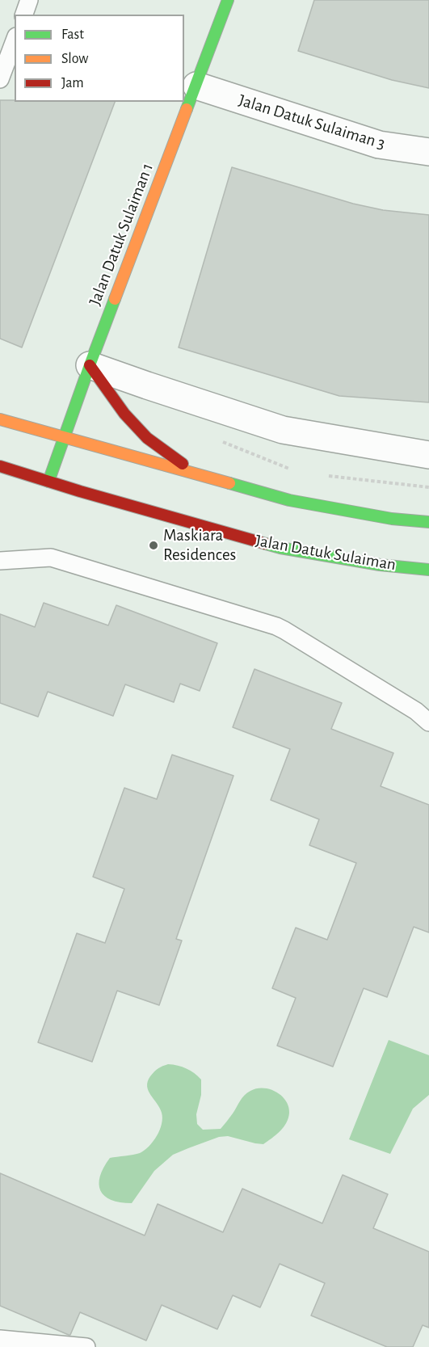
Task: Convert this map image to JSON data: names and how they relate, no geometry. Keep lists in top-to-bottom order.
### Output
{
  "streets": {
    "main road": ["Jalan Datuk Sulaiman 1", "Jalan Datuk Sulaiman"],
    "street": ["Jalan Datuk Sulaiman 3"]
  },
  "crossings": [
    ["Jalan Datuk Sulaiman 3", "Jalan Datuk Sulaiman 1"],
    ["Jalan Datuk Sulaiman 1", "Jalan Datuk Sulaiman"]
  ],
  "places": ["Maskiara Residences"],
  "legend": ["Fast", "Slow", "Jam"]
}
